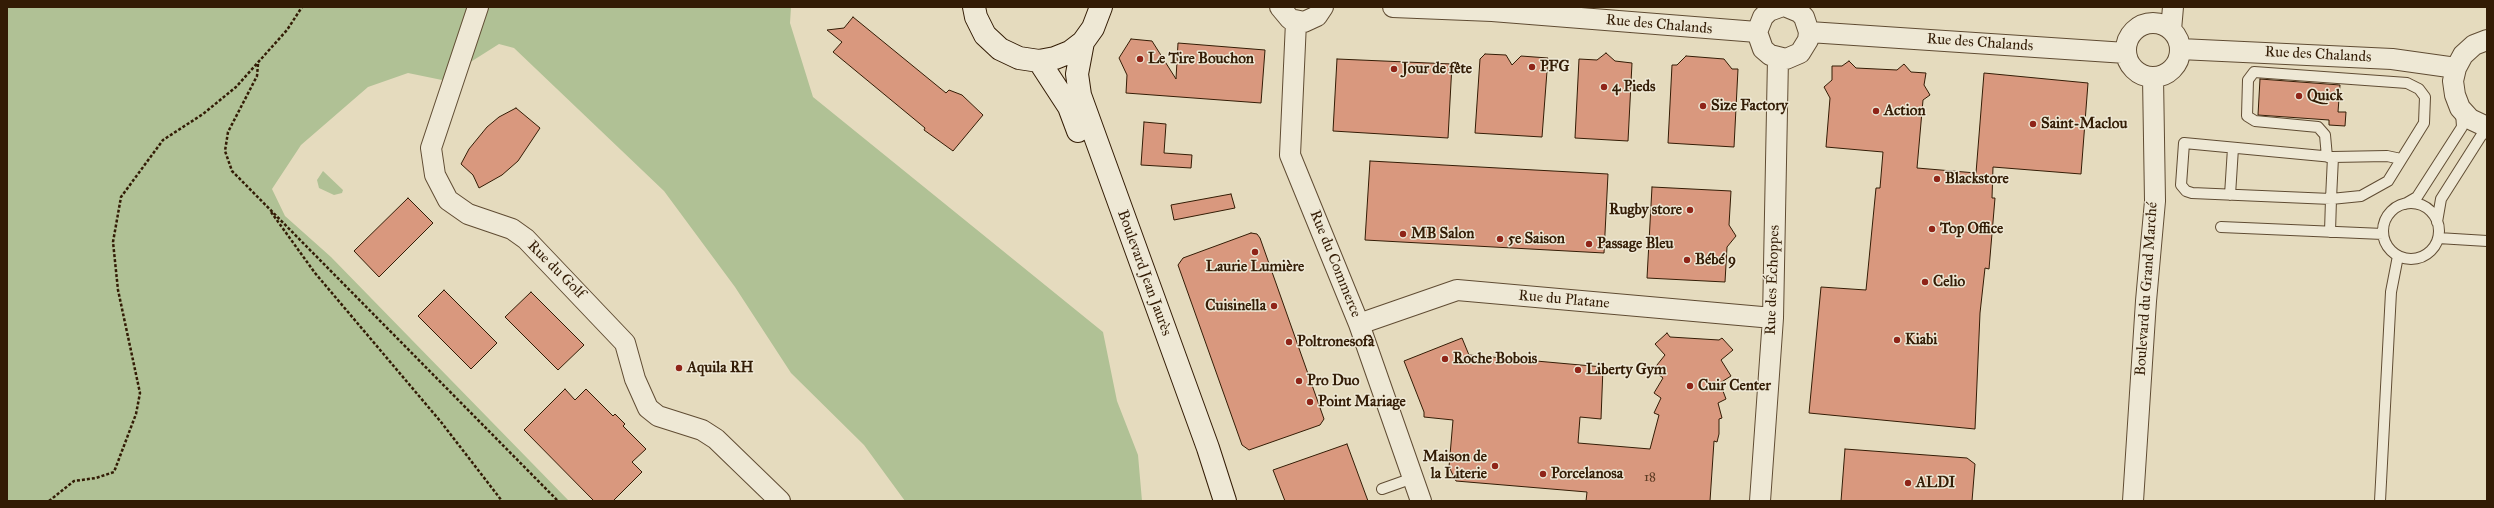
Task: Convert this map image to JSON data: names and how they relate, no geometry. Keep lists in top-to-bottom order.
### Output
{
  "streets": {
    "street": [
      "Rue des Chalands",
      "Rue du Commerce",
      "Rue du Golf",
      "Boulevard Jean Jaurès",
      "Rue des Échoppes",
      "Boulevard du Grand Marché",
      "Rue du Platane"
    ]
  },
  "crossings": [
    ["Rue des Chalands", "Boulevard du Grand Marché"],
    ["Rue du Commerce", "Rue du Platane"],
    ["Rue des Échoppes", "Rue du Platane"]
  ],
  "places": [
    "Le Tire Bouchon",
    "PFG",
    "Jour de fête",
    "4 Pieds",
    "Quick",
    "Size Factory",
    "Action",
    "Saint-Maclou",
    "Blackstore",
    "Rugby store",
    "Top Office",
    "MB Salon",
    "5e Saison",
    "Passage Bleu",
    "Laurie Lumière",
    "Bébé 9",
    "Celio",
    "Cuisinella",
    "Kiabi",
    "Poltronesofà",
    "Roche Bobois",
    "Aquila RH",
    "Liberty Gym",
    "Pro Duo",
    "Cuir Center",
    "Point Mariage",
    "Maison de la Literie",
    "Porcelanosa",
    "ALDI"
  ],
  "house_numbers": ["18"]
}
